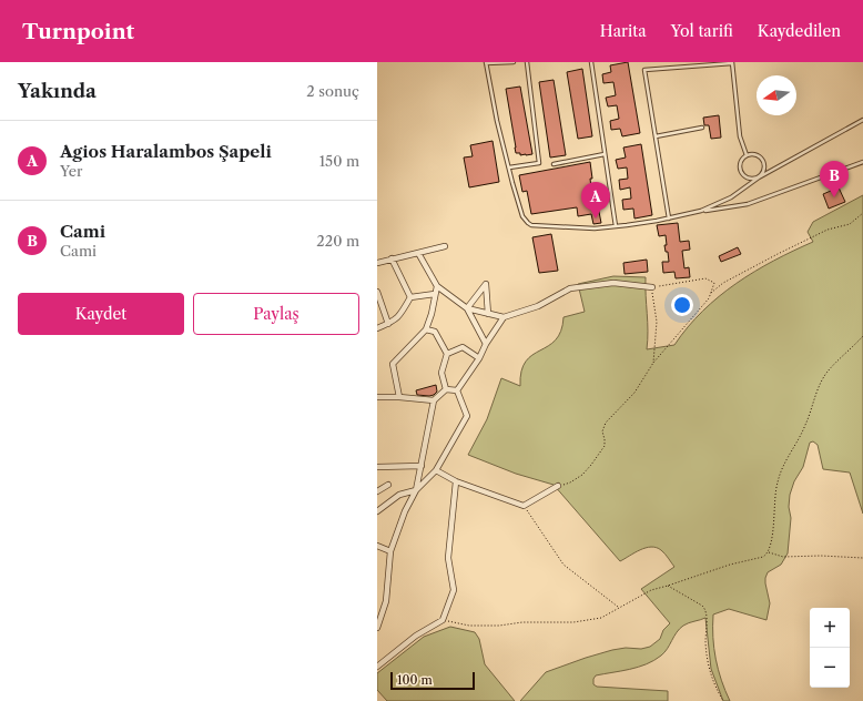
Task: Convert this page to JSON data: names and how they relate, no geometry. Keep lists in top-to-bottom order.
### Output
{
  "scale_bar": "100 m",
  "north": "left",
  "page": {
    "header": "Turnpoint",
    "nav": ["Harita", "Yol tarifi", "Kaydedilen"],
    "heading": ["Yakında", "2 sonuç"],
    "list": [
      {
        "mark": "A",
        "name": "Agios Haralambos Şapeli",
        "note": "Yer",
        "value": "150 m"
      },
      {
        "mark": "B",
        "name": "Cami",
        "note": "Cami",
        "value": "220 m"
      }
    ],
    "pins": ["B", "A"],
    "buttons": ["Kaydet", "Paylaş"],
    "map_buttons": ["+", "−"],
    "scale": "100 m"
  }
}
